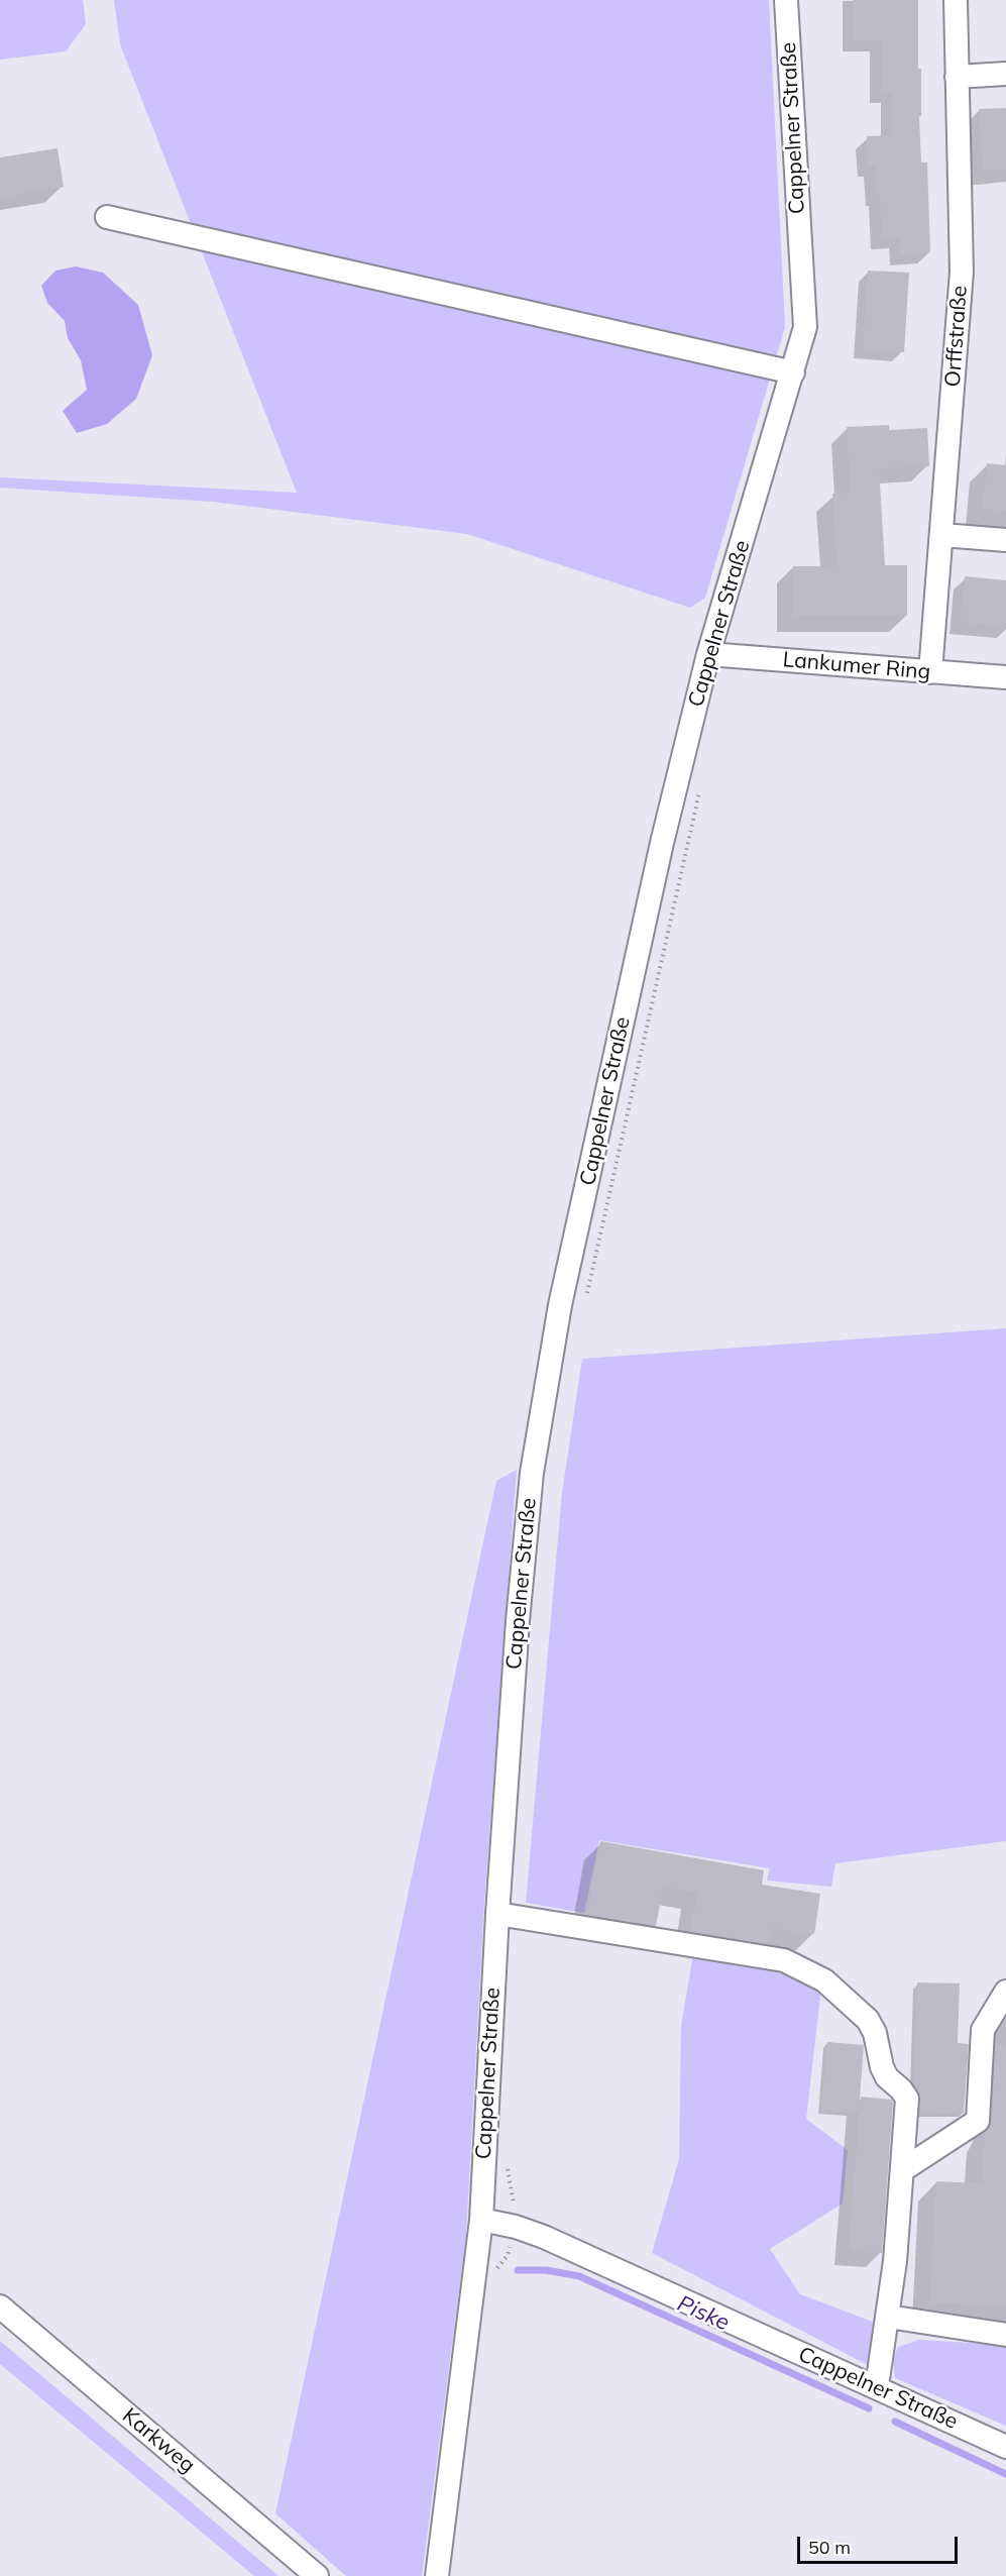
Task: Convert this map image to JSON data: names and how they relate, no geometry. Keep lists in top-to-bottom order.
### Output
{
  "streets": {
    "street": [
      "Cappelner Straße",
      "Orffstraße",
      "Lankumer Ring",
      "Karkweg"
    ]
  },
  "crossings": [
    ["Cappelner Straße", "Lankumer Ring"],
    ["Orffstraße", "Lankumer Ring"]
  ],
  "water": ["Piske"],
  "scale_bar": "50 m"
}
